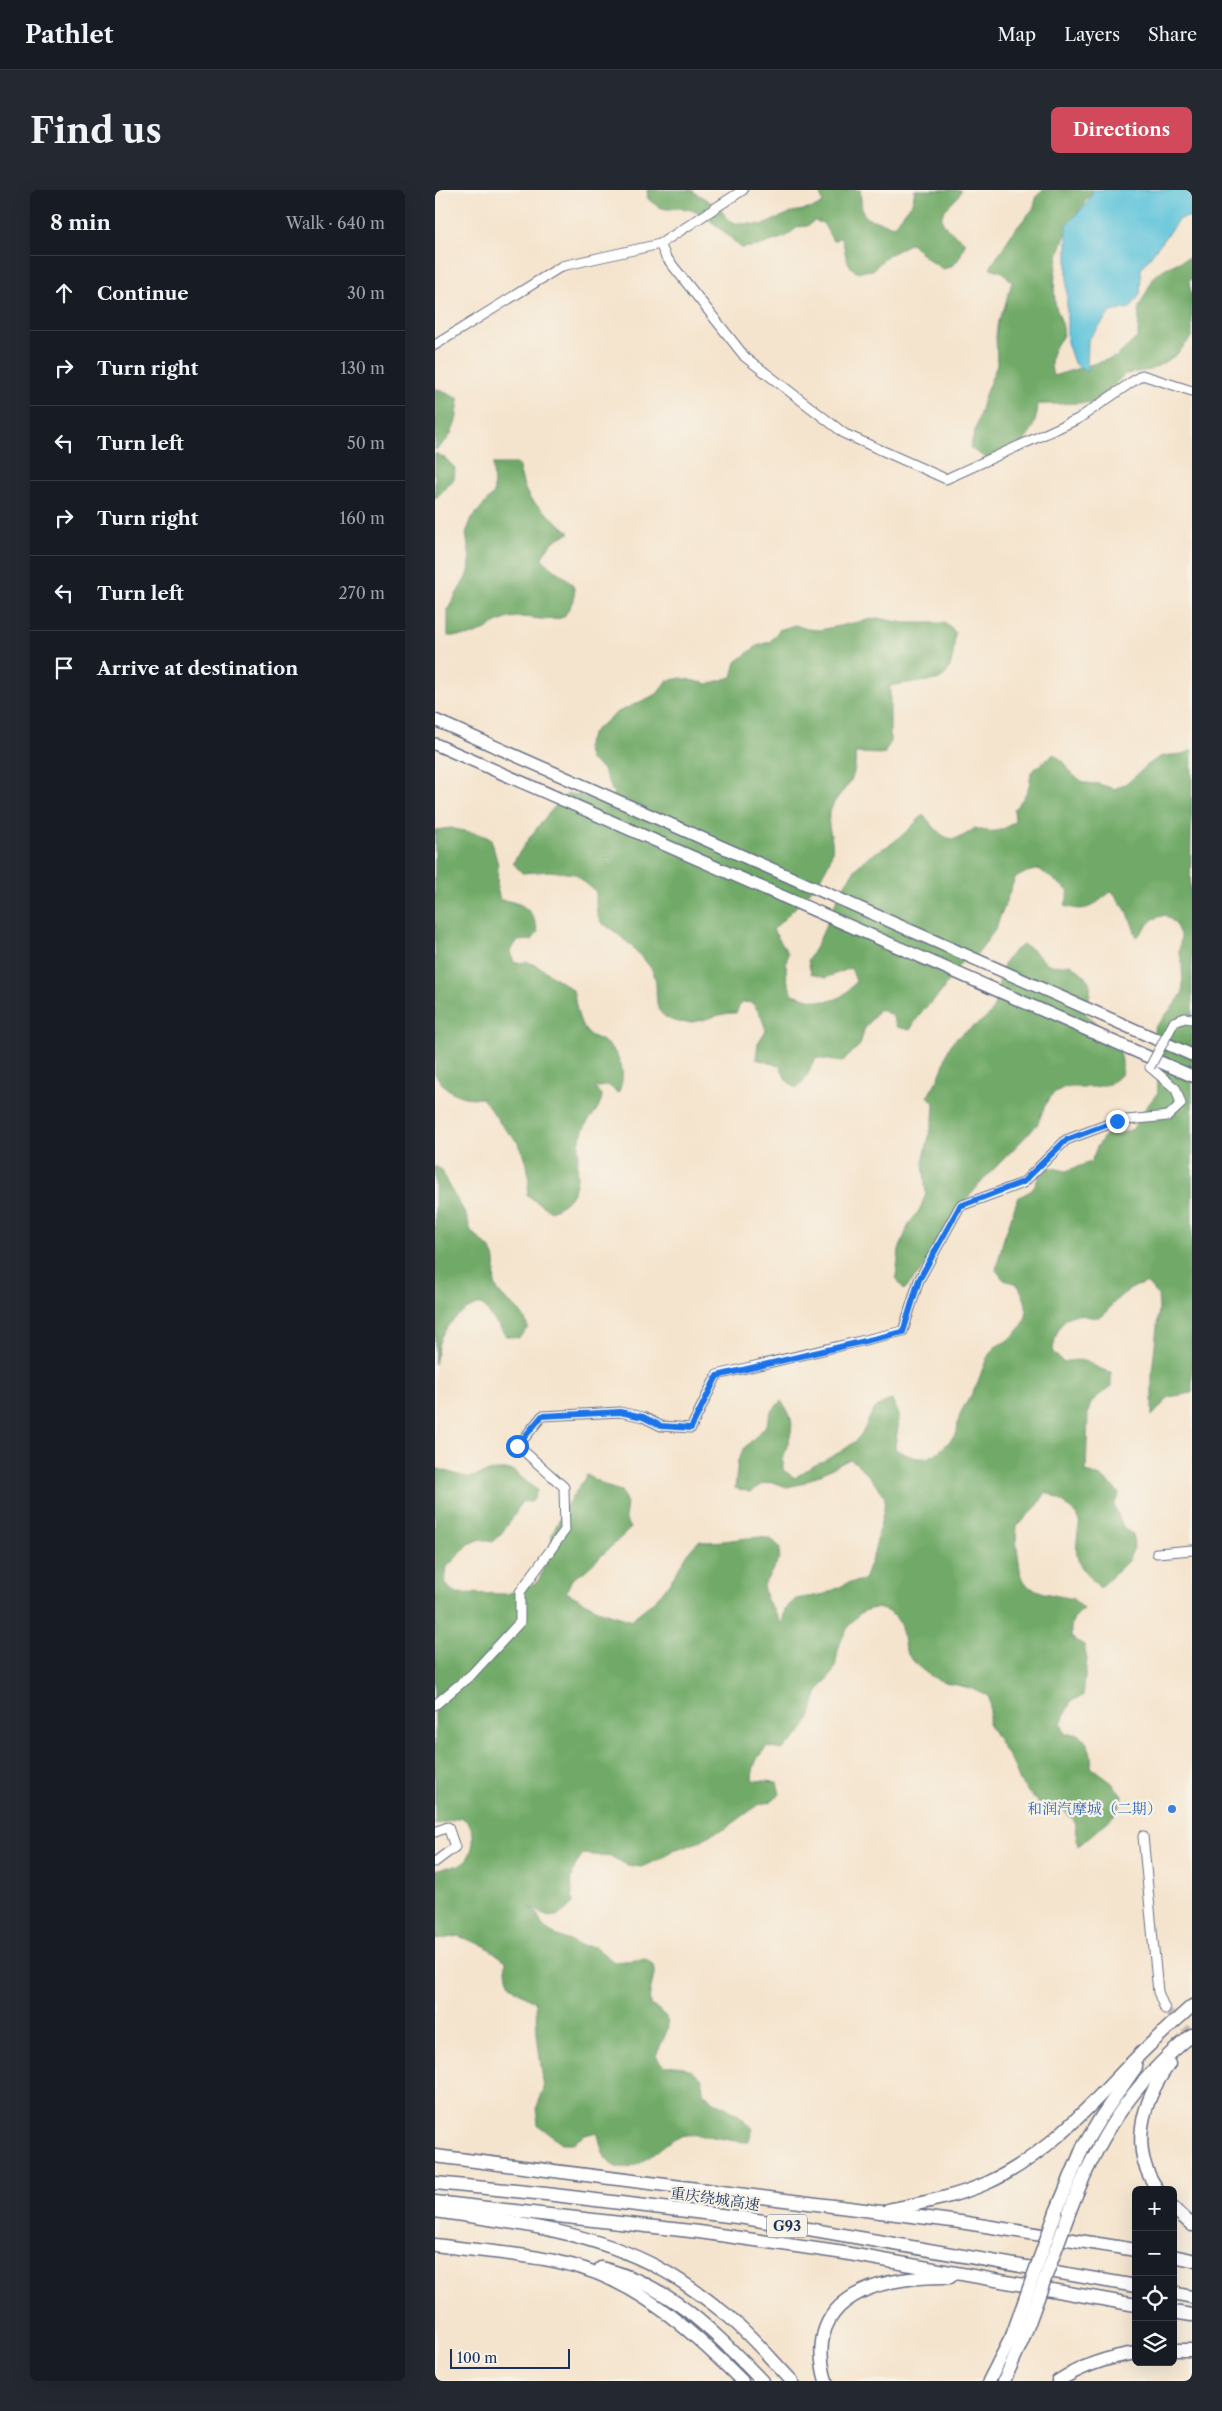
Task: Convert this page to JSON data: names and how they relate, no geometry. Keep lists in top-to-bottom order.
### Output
{
  "streets": {
    "highway": ["重庆绕城高速", "G93"]
  },
  "places": ["和润汽摩城（二期）"],
  "scale_bar": "100 m",
  "page": {
    "header": "Pathlet",
    "nav": ["Map", "Layers", "Share"],
    "buttons": "Directions",
    "title": "Find us",
    "heading": ["8 min", "Walk · 640 m"],
    "list": [
      ["Continue", "30 m"],
      ["Turn right", "130 m"],
      ["Turn left", "50 m"],
      ["Turn right", "160 m"],
      ["Turn left", "270 m"],
      "Arrive at destination"
    ],
    "map_buttons": ["+", "−"],
    "scale": "100 m"
  }
}
